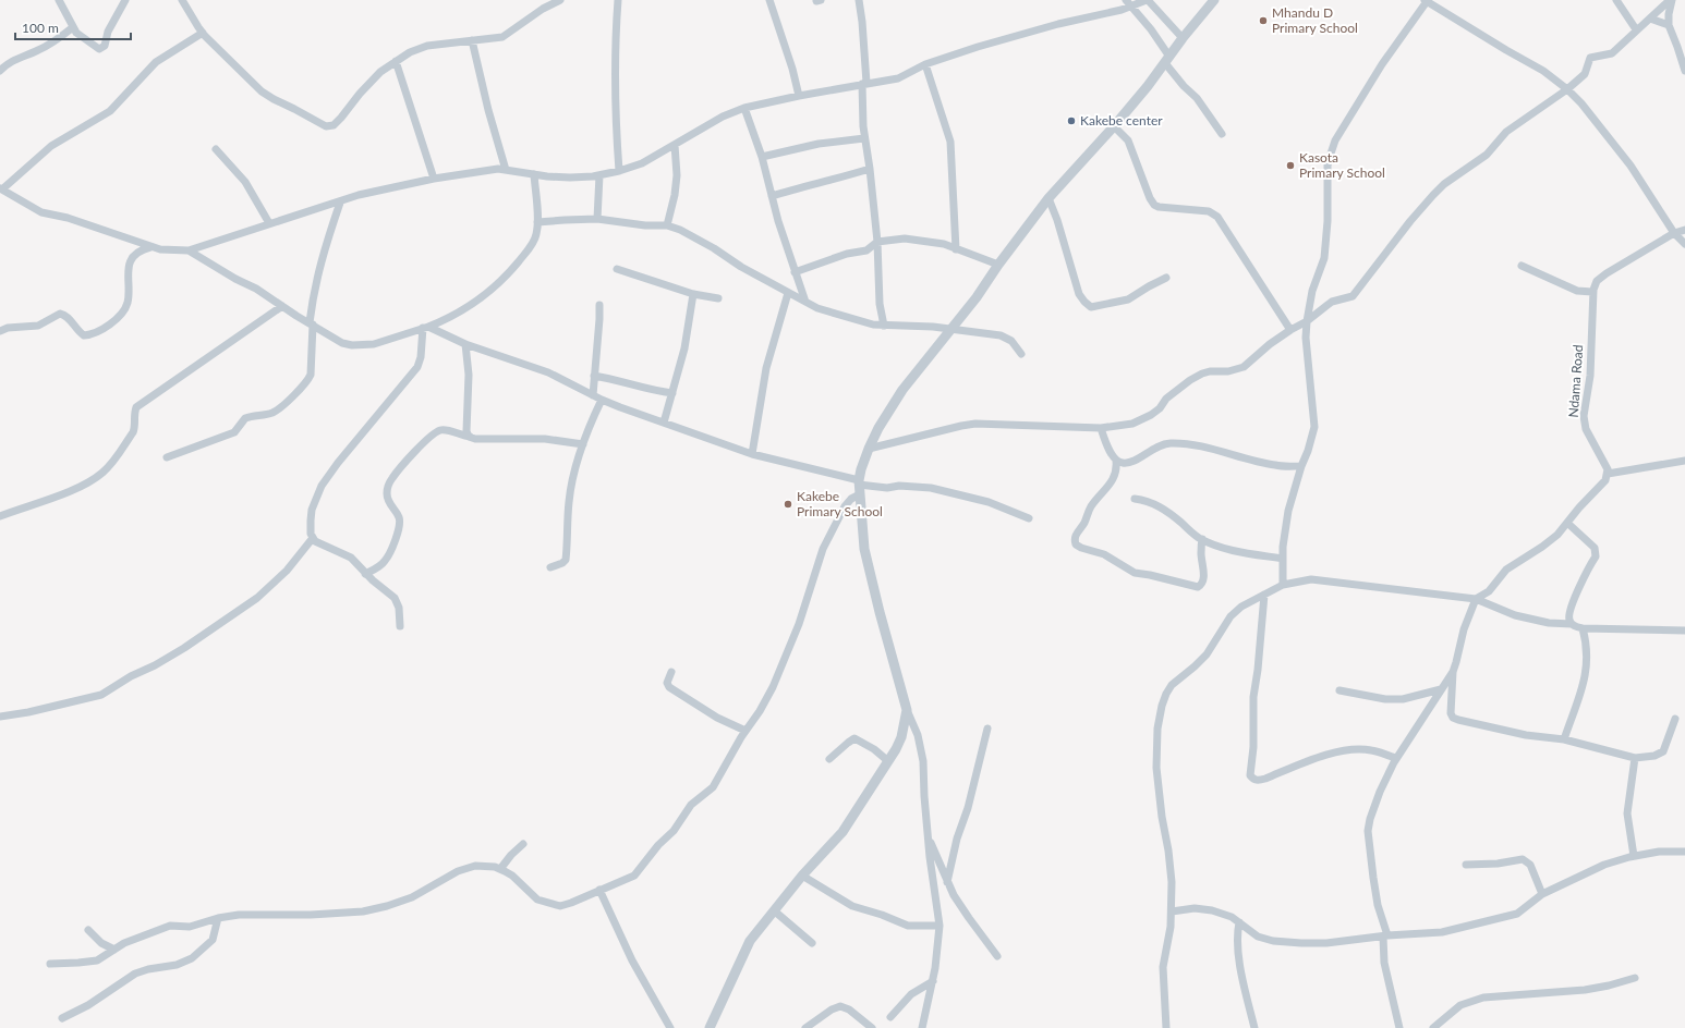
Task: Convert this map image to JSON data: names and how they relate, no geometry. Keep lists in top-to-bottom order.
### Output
{
  "streets": {
    "street": ["Ndama Road"]
  },
  "places": [
    "Mhandu D Primary School",
    "Kakebe center",
    "Kasota Primary School",
    "Kakebe Primary School"
  ],
  "scale_bar": "100 m"
}
